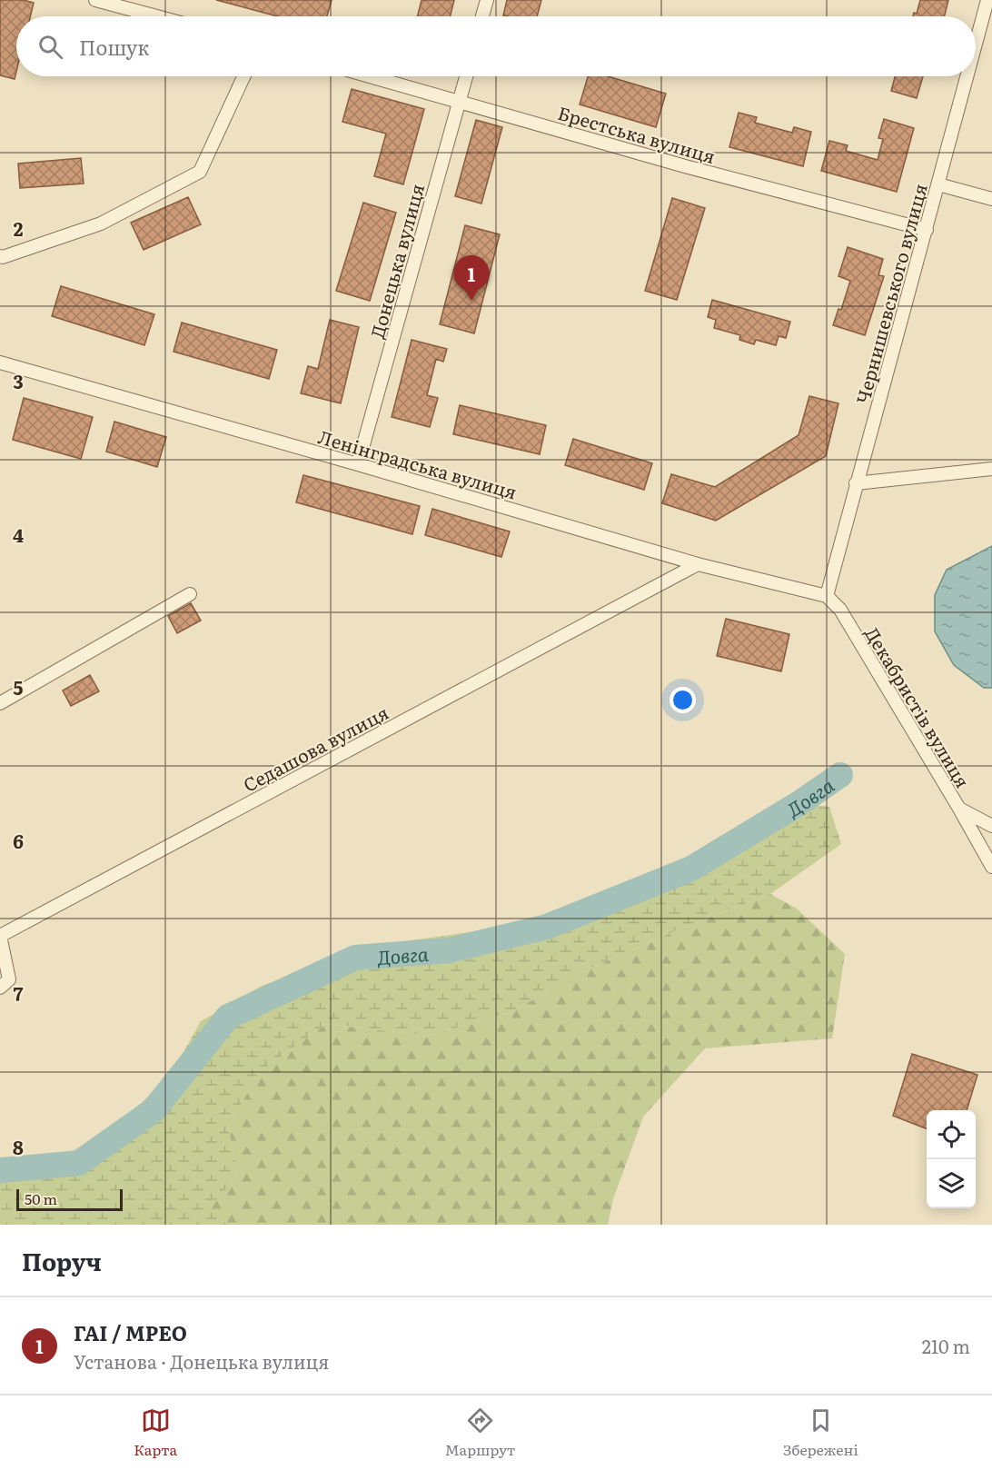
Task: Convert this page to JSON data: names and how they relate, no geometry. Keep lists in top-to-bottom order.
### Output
{
  "streets": {
    "street": [
      "Брестська вулиця",
      "Донецька вулиця",
      "Чернишевського вулиця",
      "Ленінградська вулиця",
      "Декабристів вулиця",
      "Седашова вулиця"
    ]
  },
  "crossings": [
    ["Брестська вулиця", "Донецька вулиця"],
    ["Брестська вулиця", "Чернишевського вулиця"],
    ["Донецька вулиця", "Ленінградська вулиця"],
    ["Чернишевського вулиця", "Ленінградська вулиця"],
    ["Чернишевського вулиця", "Декабристів вулиця"],
    ["Ленінградська вулиця", "Декабристів вулиця"],
    ["Ленінградська вулиця", "Седашова вулиця"]
  ],
  "water": ["Довга"],
  "scale_bar": "50 m",
  "page": {
    "search": "Пошук",
    "pins": "1",
    "scale": "50 m",
    "heading": "Поруч",
    "list": [
      {
        "mark": "1",
        "name": "ГАІ / МРЕО",
        "note": "Установа · Донецька вулиця",
        "value": "210 m"
      }
    ],
    "nav": ["Карта", "Маршрут", "Збережені"]
  },
  "grid": {
    "rows": [
      "2",
      "3",
      "4",
      "5",
      "6",
      "7",
      "8"
    ]
  }
}
